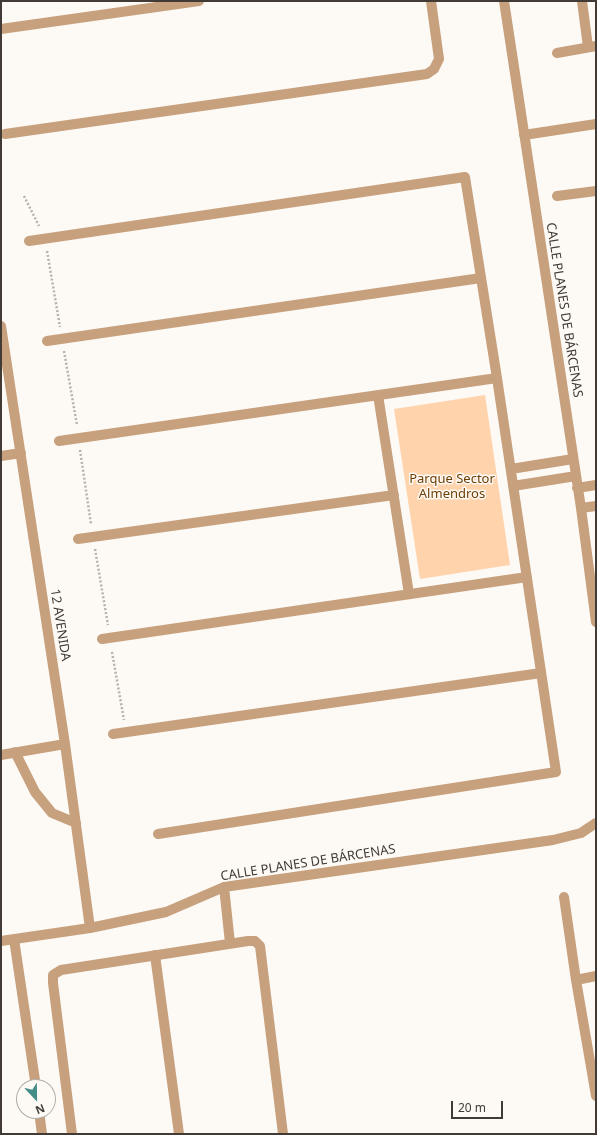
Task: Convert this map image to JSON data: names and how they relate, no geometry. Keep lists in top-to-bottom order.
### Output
{
  "streets": {
    "street": ["CALLE PLANES DE BÁRCENAS", "12 AVENIDA"]
  },
  "crossings": [
    ["CALLE PLANES DE BÁRCENAS", "12 AVENIDA"]
  ],
  "parks": ["Parque Sector Almendros"],
  "scale_bar": "20 m",
  "north": "bottom"
}
